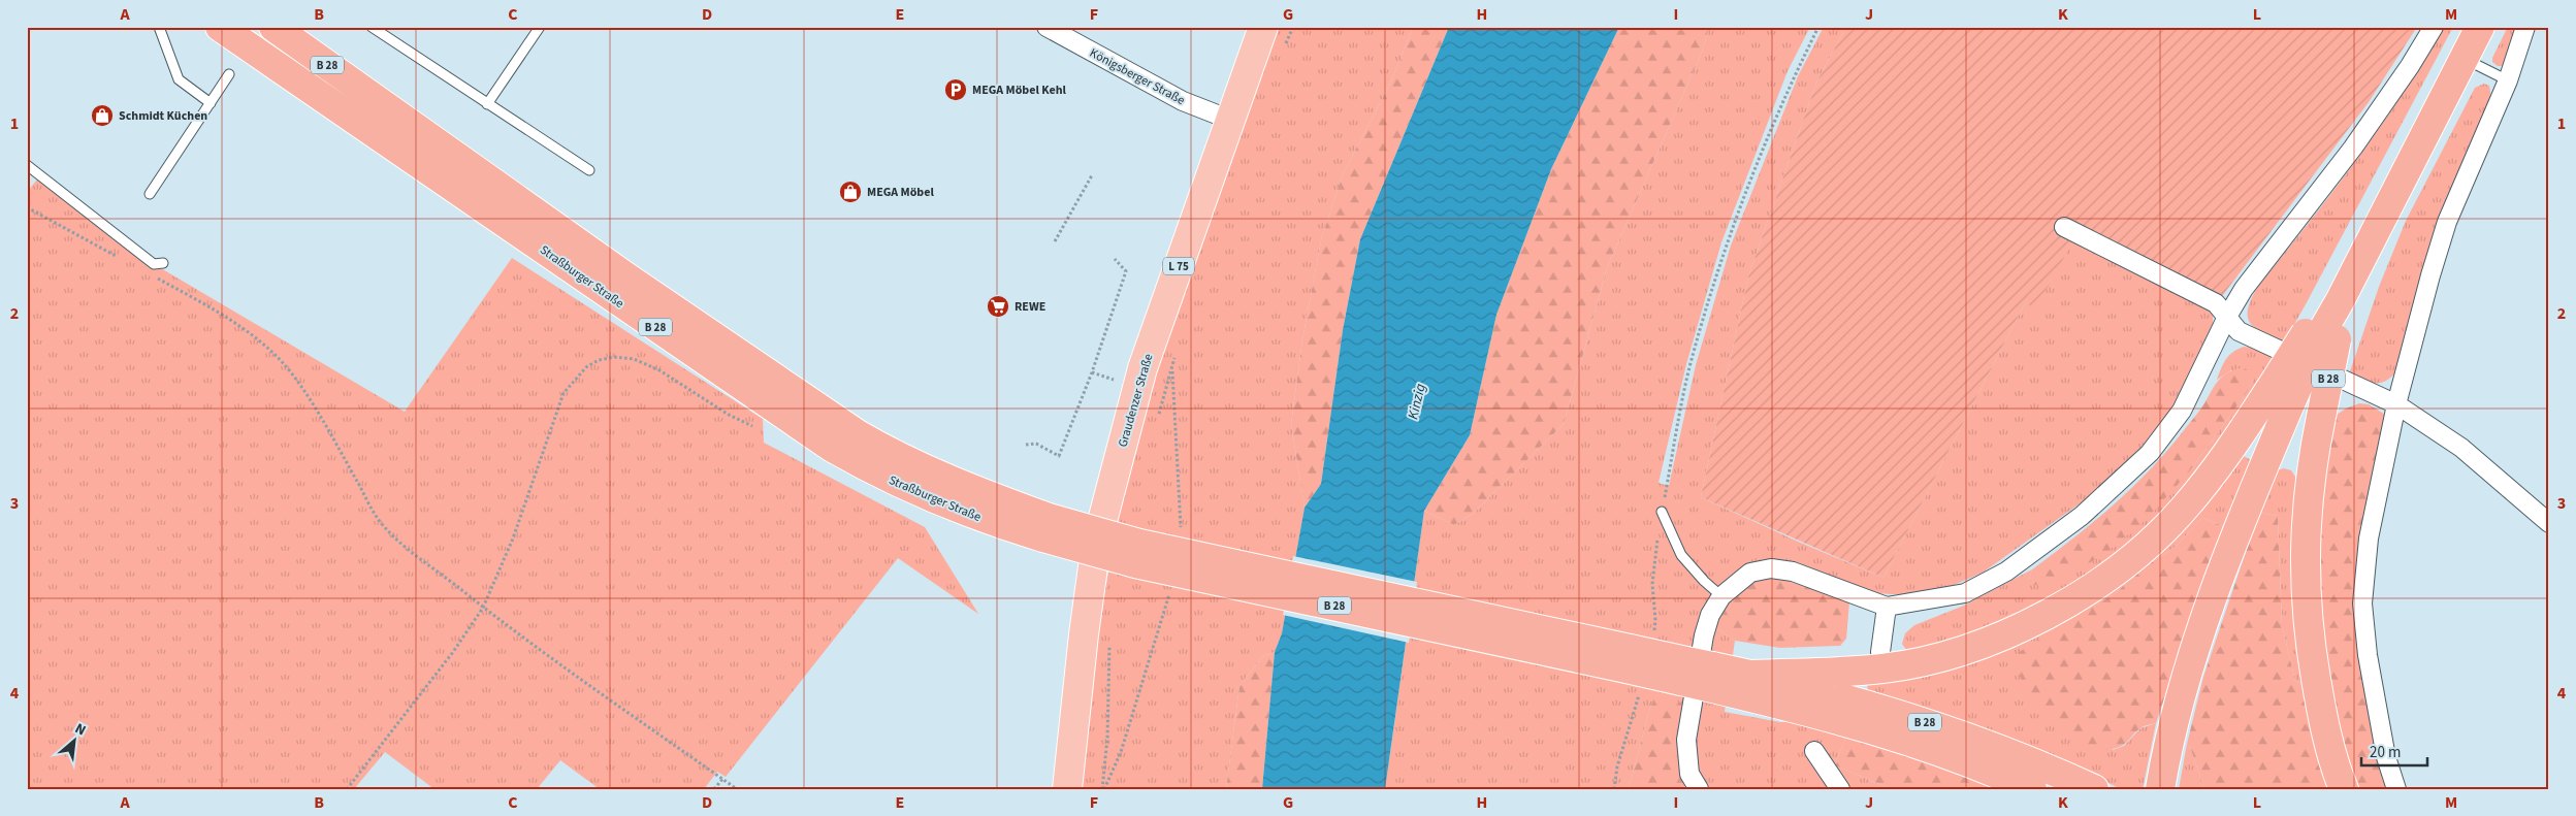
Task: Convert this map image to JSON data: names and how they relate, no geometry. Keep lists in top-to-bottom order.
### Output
{
  "streets": {
    "highway": ["B 28", "Straßburger Straße"],
    "main road": ["L 75", "Graudenzer Straße"],
    "street": ["Königsberger Straße"]
  },
  "crossings": [
    ["B 28", "Straßburger Straße"],
    ["Königsberger Straße", "Graudenzer Straße"]
  ],
  "water": ["Kinzig"],
  "places": {
    "parking": ["MEGA Möbel Kehl"],
    "shop": ["Schmidt Küchen", "MEGA Möbel"],
    "supermarket": ["REWE"]
  },
  "scale_bar": "20 m",
  "north": "top right",
  "grid": {
    "columns": [
      "A",
      "B",
      "C",
      "D",
      "E",
      "F",
      "G",
      "H",
      "I",
      "J",
      "K",
      "L",
      "M"
    ],
    "rows": [
      "1",
      "2",
      "3",
      "4"
    ]
  }
}
